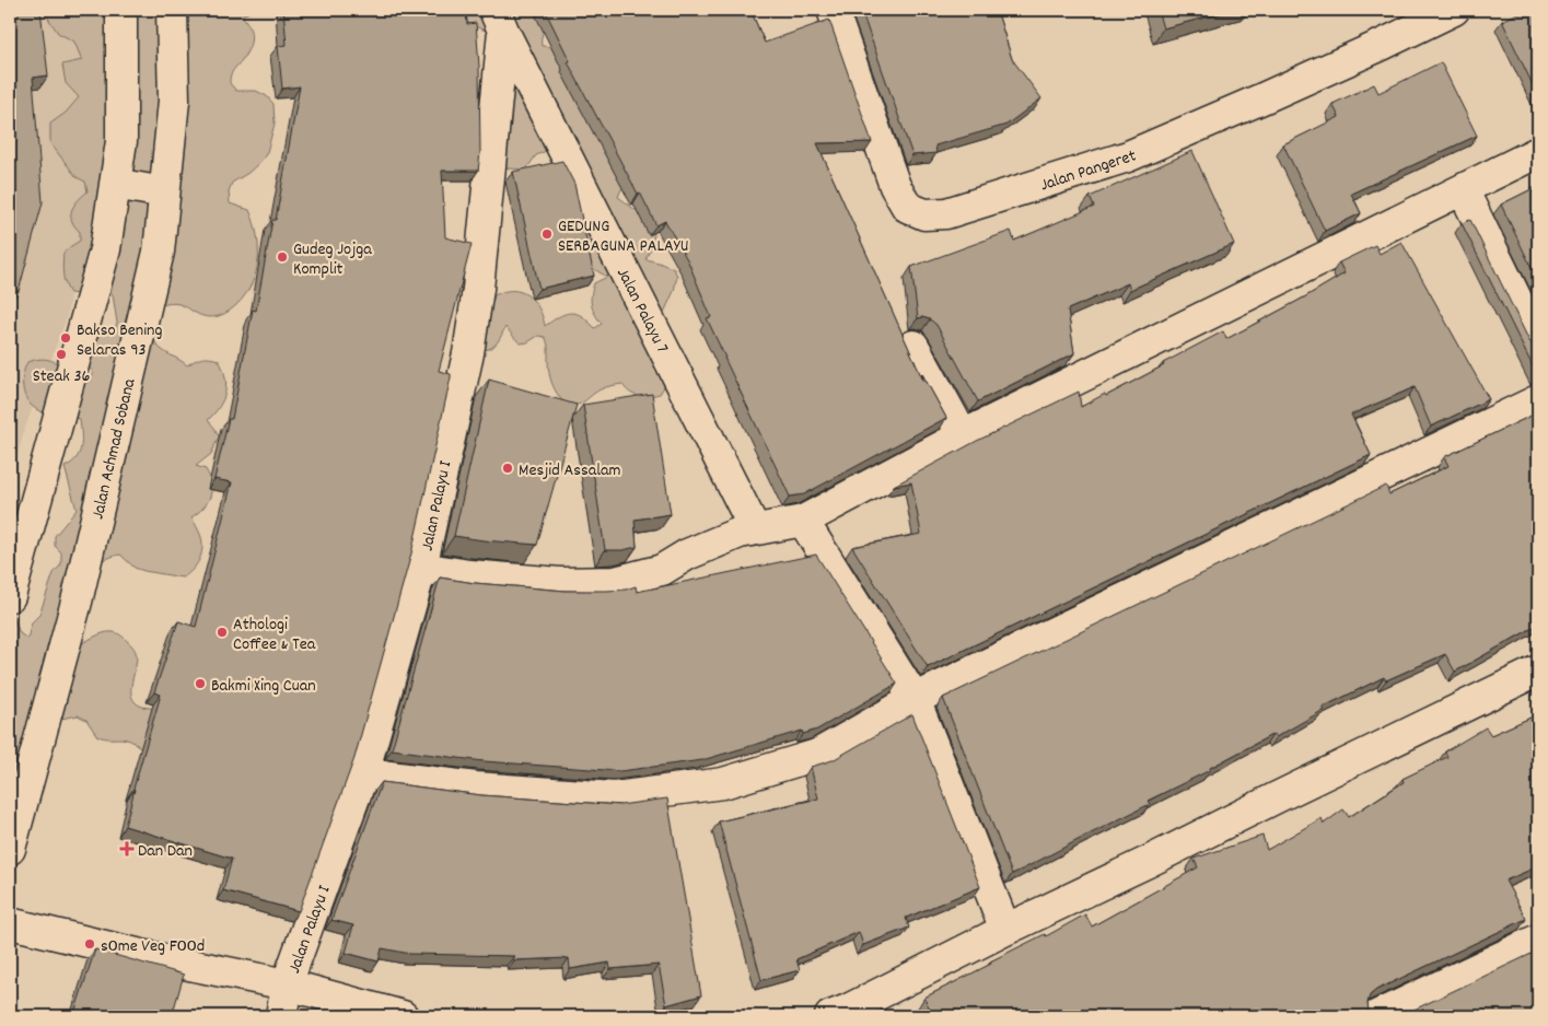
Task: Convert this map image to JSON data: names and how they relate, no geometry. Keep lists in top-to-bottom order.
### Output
{
  "streets": {
    "street": [
      "Jalan Pangeret",
      "Jalan Palayu 7",
      "Jalan Achmad Sobana",
      "Jalan Palayu I"
    ]
  },
  "crossings": [
    ["Jalan Palayu 7", "Jalan Palayu I"]
  ],
  "places": {
    "other": [
      "GEDUNG SERBAGUNA PALAYU",
      "Gudeg Jojga Komplit",
      "Bakso Bening Selaras 93",
      "Steak 36",
      "Mesjid Assalam",
      "Athologi Coffee & Tea",
      "Bakmi Xing Cuan",
      "sоme Veg Fооd"
    ],
    "health": ["Dan Dan"]
  }
}
